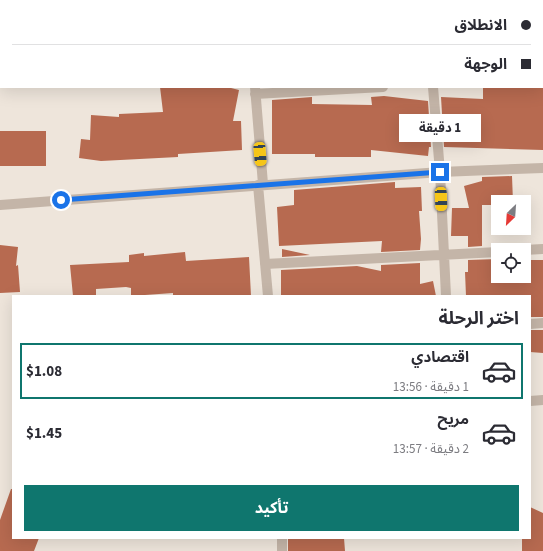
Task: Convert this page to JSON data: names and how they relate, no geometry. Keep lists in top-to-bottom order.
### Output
{
  "north": "bottom left",
  "page": {
    "banner": ["الانطلاق", "الوجهة"],
    "bubble": "1 دقيقة",
    "heading": "اختر الرحلة",
    "list": [
      {
        "name": "اقتصادي",
        "note": "1 دقيقة · 13:56",
        "value": "$1.08"
      },
      {
        "name": "مريح",
        "note": "2 دقيقة · 13:57",
        "value": "$1.45"
      }
    ],
    "buttons": "تأكيد"
  }
}
